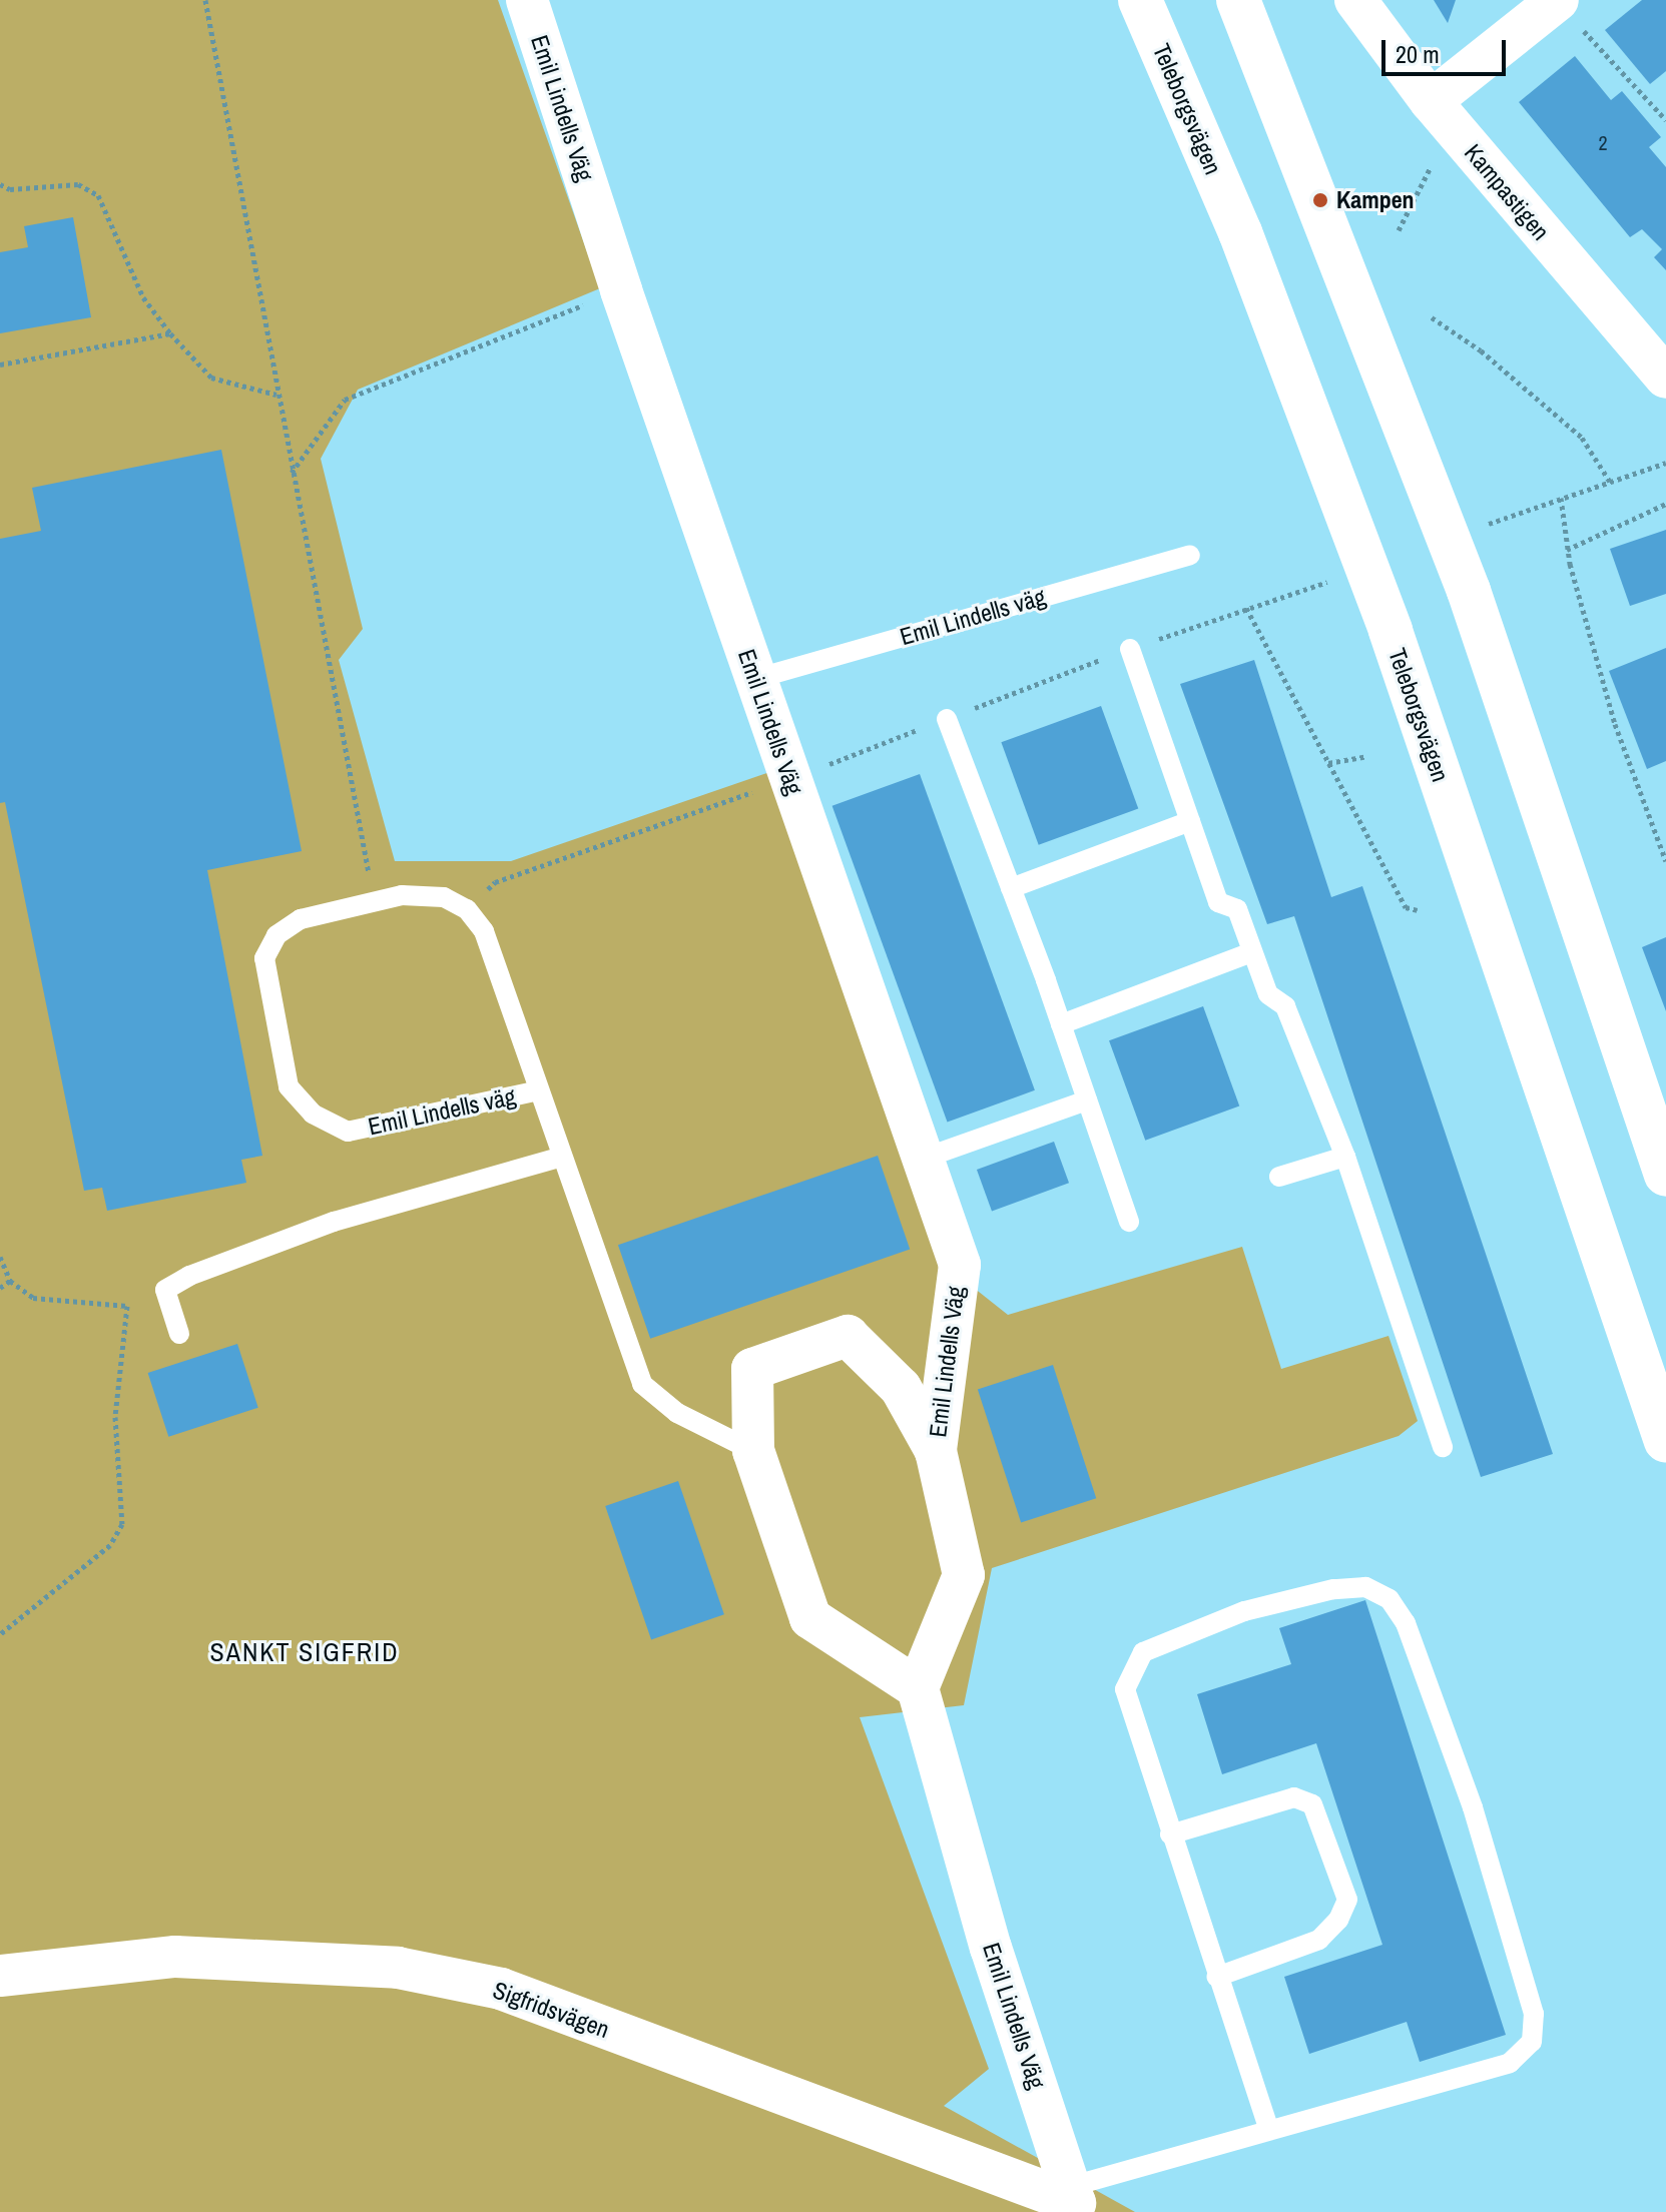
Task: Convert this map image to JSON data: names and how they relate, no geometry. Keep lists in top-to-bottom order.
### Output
{
  "streets": {
    "main road": ["Teleborgsvägen"],
    "street": ["Emil Lindells Väg", "Kampastigen", "Sigfridsvägen"],
    "lane": ["Emil Lindells väg"]
  },
  "crossings": [
    ["Emil Lindells Väg", "Emil Lindells väg"],
    ["Emil Lindells Väg", "Sigfridsvägen"]
  ],
  "districts": ["SANKT SIGFRID"],
  "places": ["Kampen"],
  "house_numbers": ["2"],
  "scale_bar": "20 m"
}
